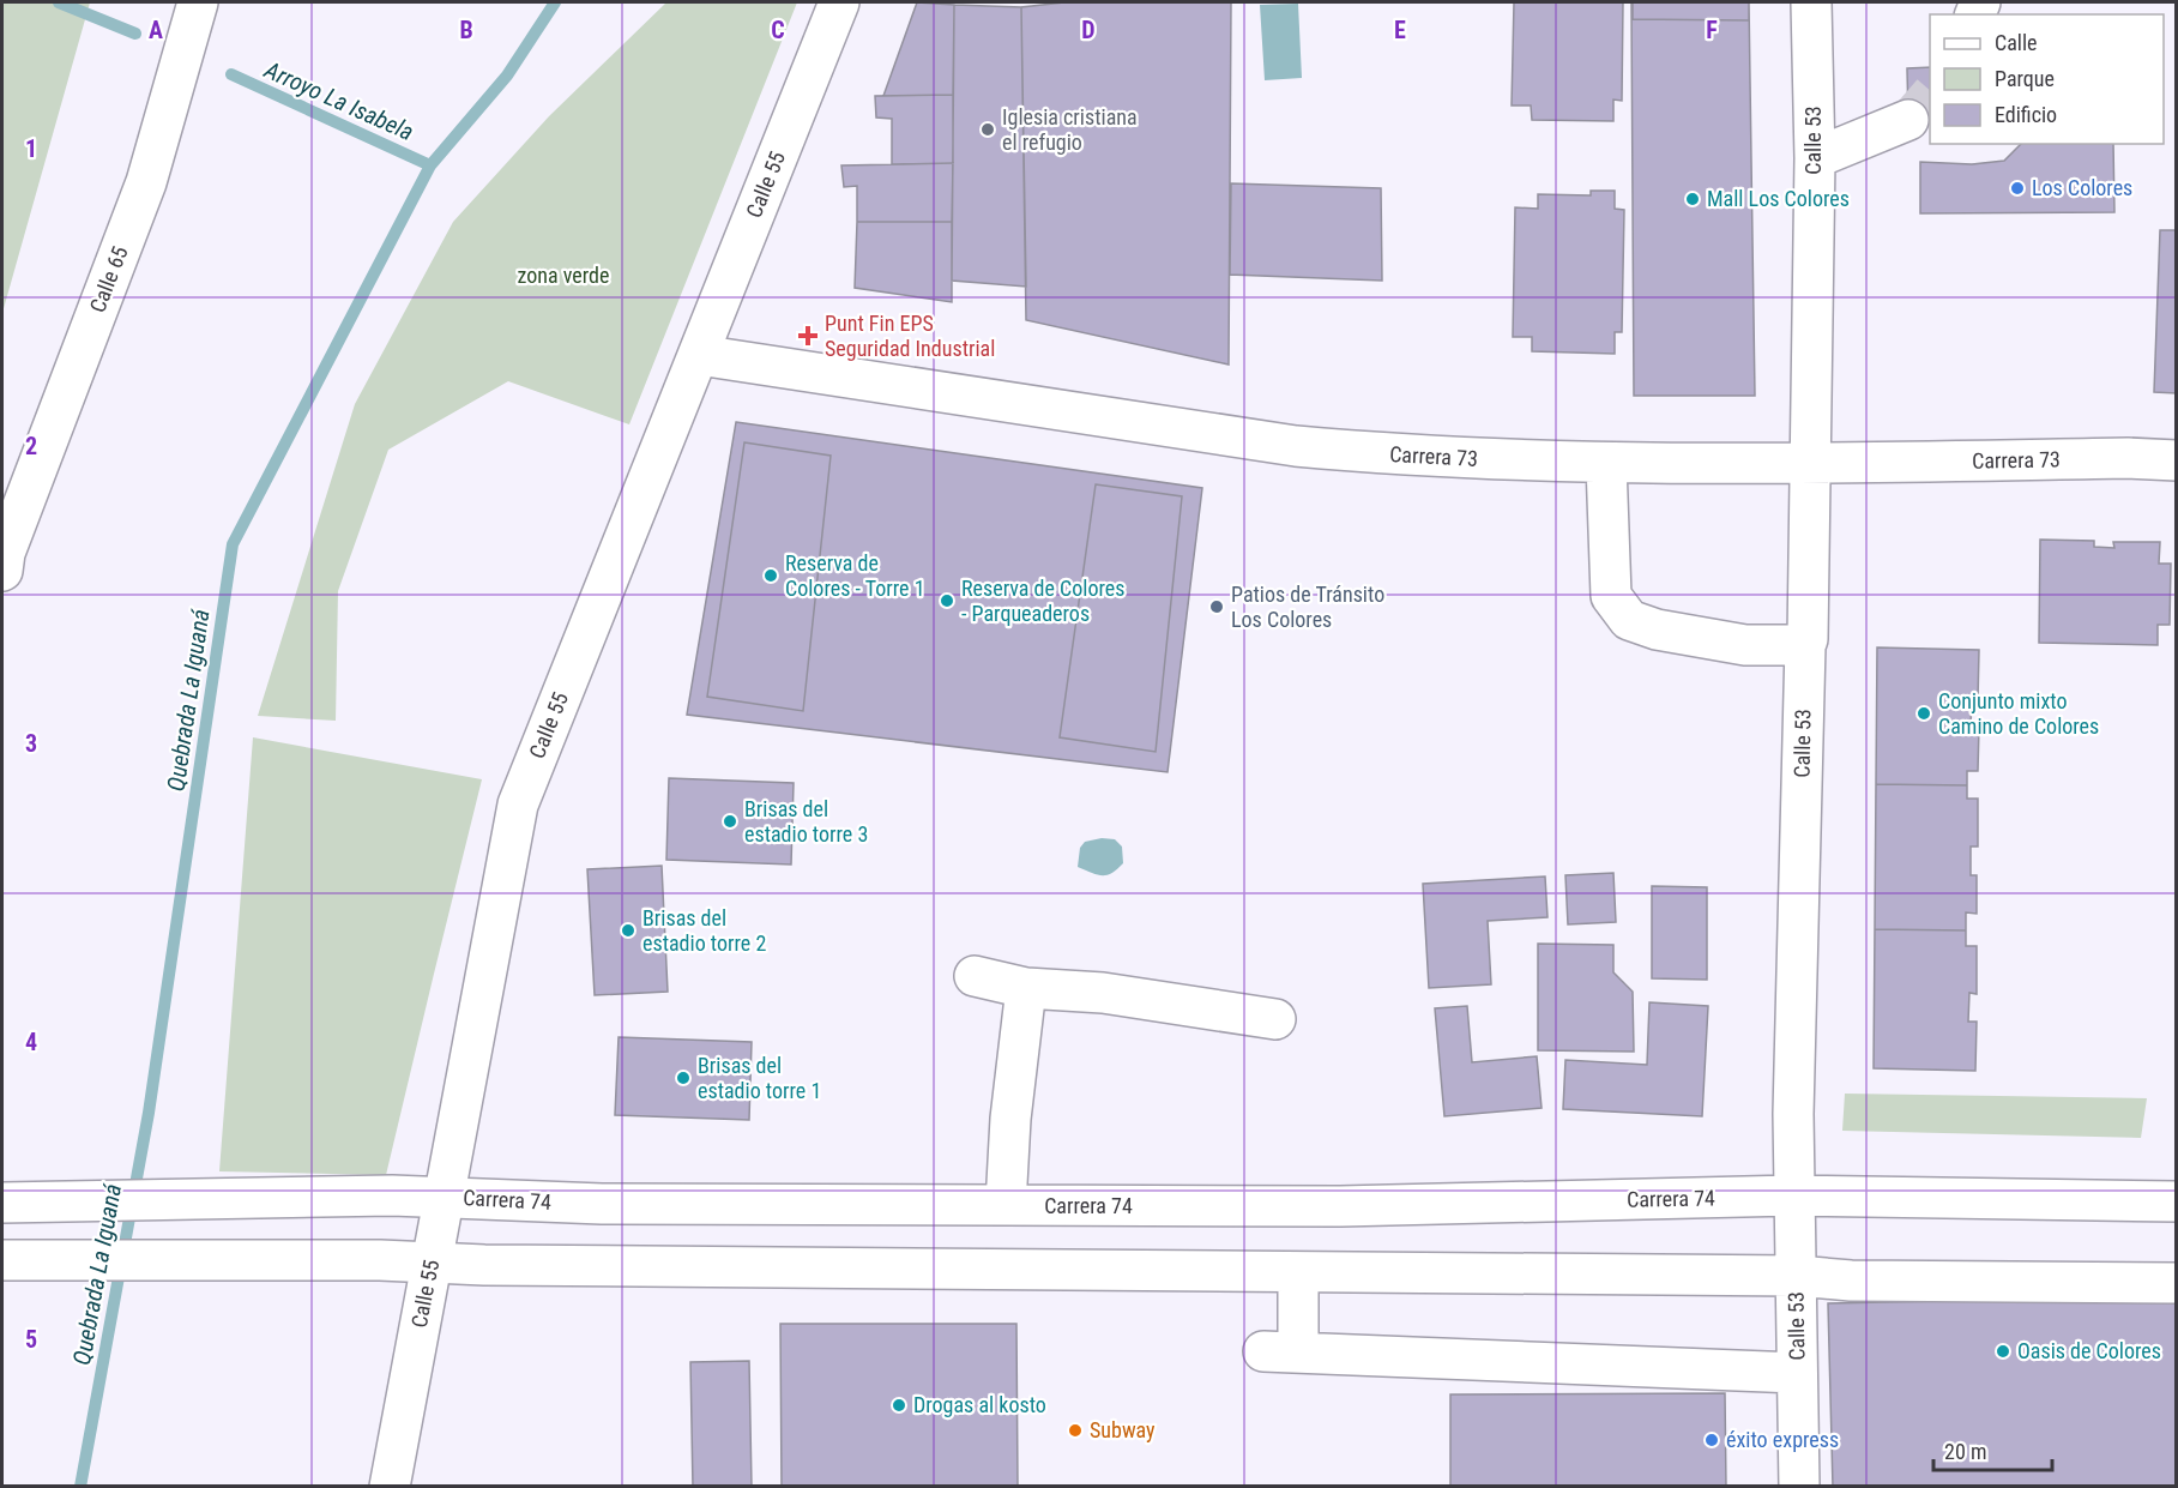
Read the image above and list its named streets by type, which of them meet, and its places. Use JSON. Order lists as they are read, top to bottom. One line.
{"streets":{"main road":["Calle 53","Calle 55","Calle 65","Carrera 73","Carrera 74"]},"crossings":[["Calle 53","Carrera 73"],["Calle 53","Carrera 74"],["Calle 55","Carrera 73"],["Calle 55","Carrera 74"]],"water":["Arroyo La Isabela","Quebrada La Iguaná"],"parks":["zona verde"],"places":{"other":["Iglesia cristiana el refugio","Los Colores","Mall Los Colores","Reserva de Colores - Torre 1","Reserva de Colores - Parqueaderos","Patios de Tránsito Los Colores","Conjunto mixto Camino de Colores","Brisas del estadio torre 3","Brisas del estadio torre 2","Brisas del estadio torre 1","Oasis de Colores","Drogas al kosto","Subway","éxito express"],"health":["Punt Fin EPS Seguridad Industrial"]},"legend":["Calle","Parque","Edificio"],"scale_bar":"20 m","grid":{"columns":["A","B","C","D","E","F"],"rows":["1","2","3","4","5"]}}
